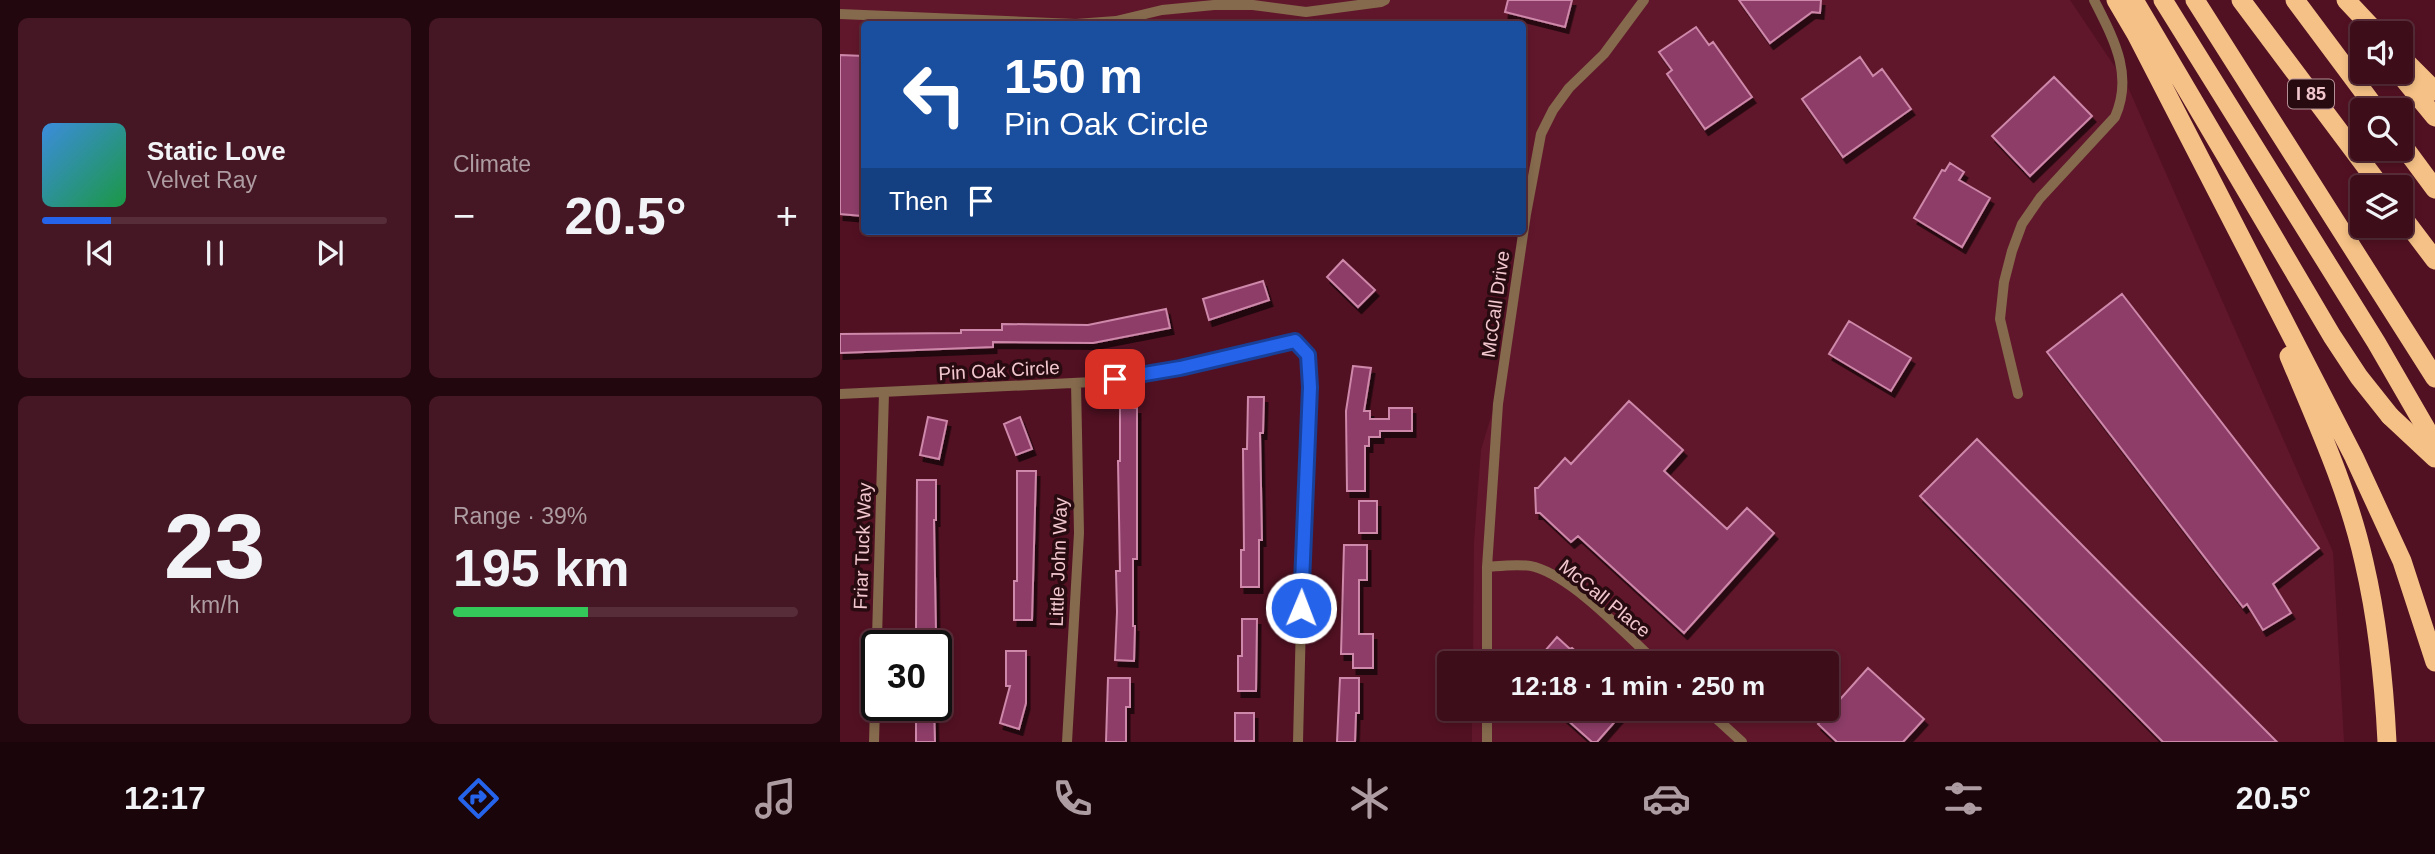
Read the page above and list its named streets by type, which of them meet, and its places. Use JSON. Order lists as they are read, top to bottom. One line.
{"streets":{"highway":["I 85"],"street":["McCall Drive","Pin Oak Circle","Friar Tuck Way","Little John Way","McCall Place"]},"crossings":[["McCall Drive","McCall Place"],["Pin Oak Circle","Friar Tuck Way"],["Pin Oak Circle","Little John Way"]],"page":{"tile":["Climate",["23","km/h"],["Range · 39%","195 km"]],"turn":["150 m","Pin Oak Circle"],"song":["Static Love","Velvet Ray"],"then":"Then","heat":["−","20.5°","+"],"limit":"30","trip":"12:18 · 1 min · 250 m","tabs":["12:17","20.5°"]}}
